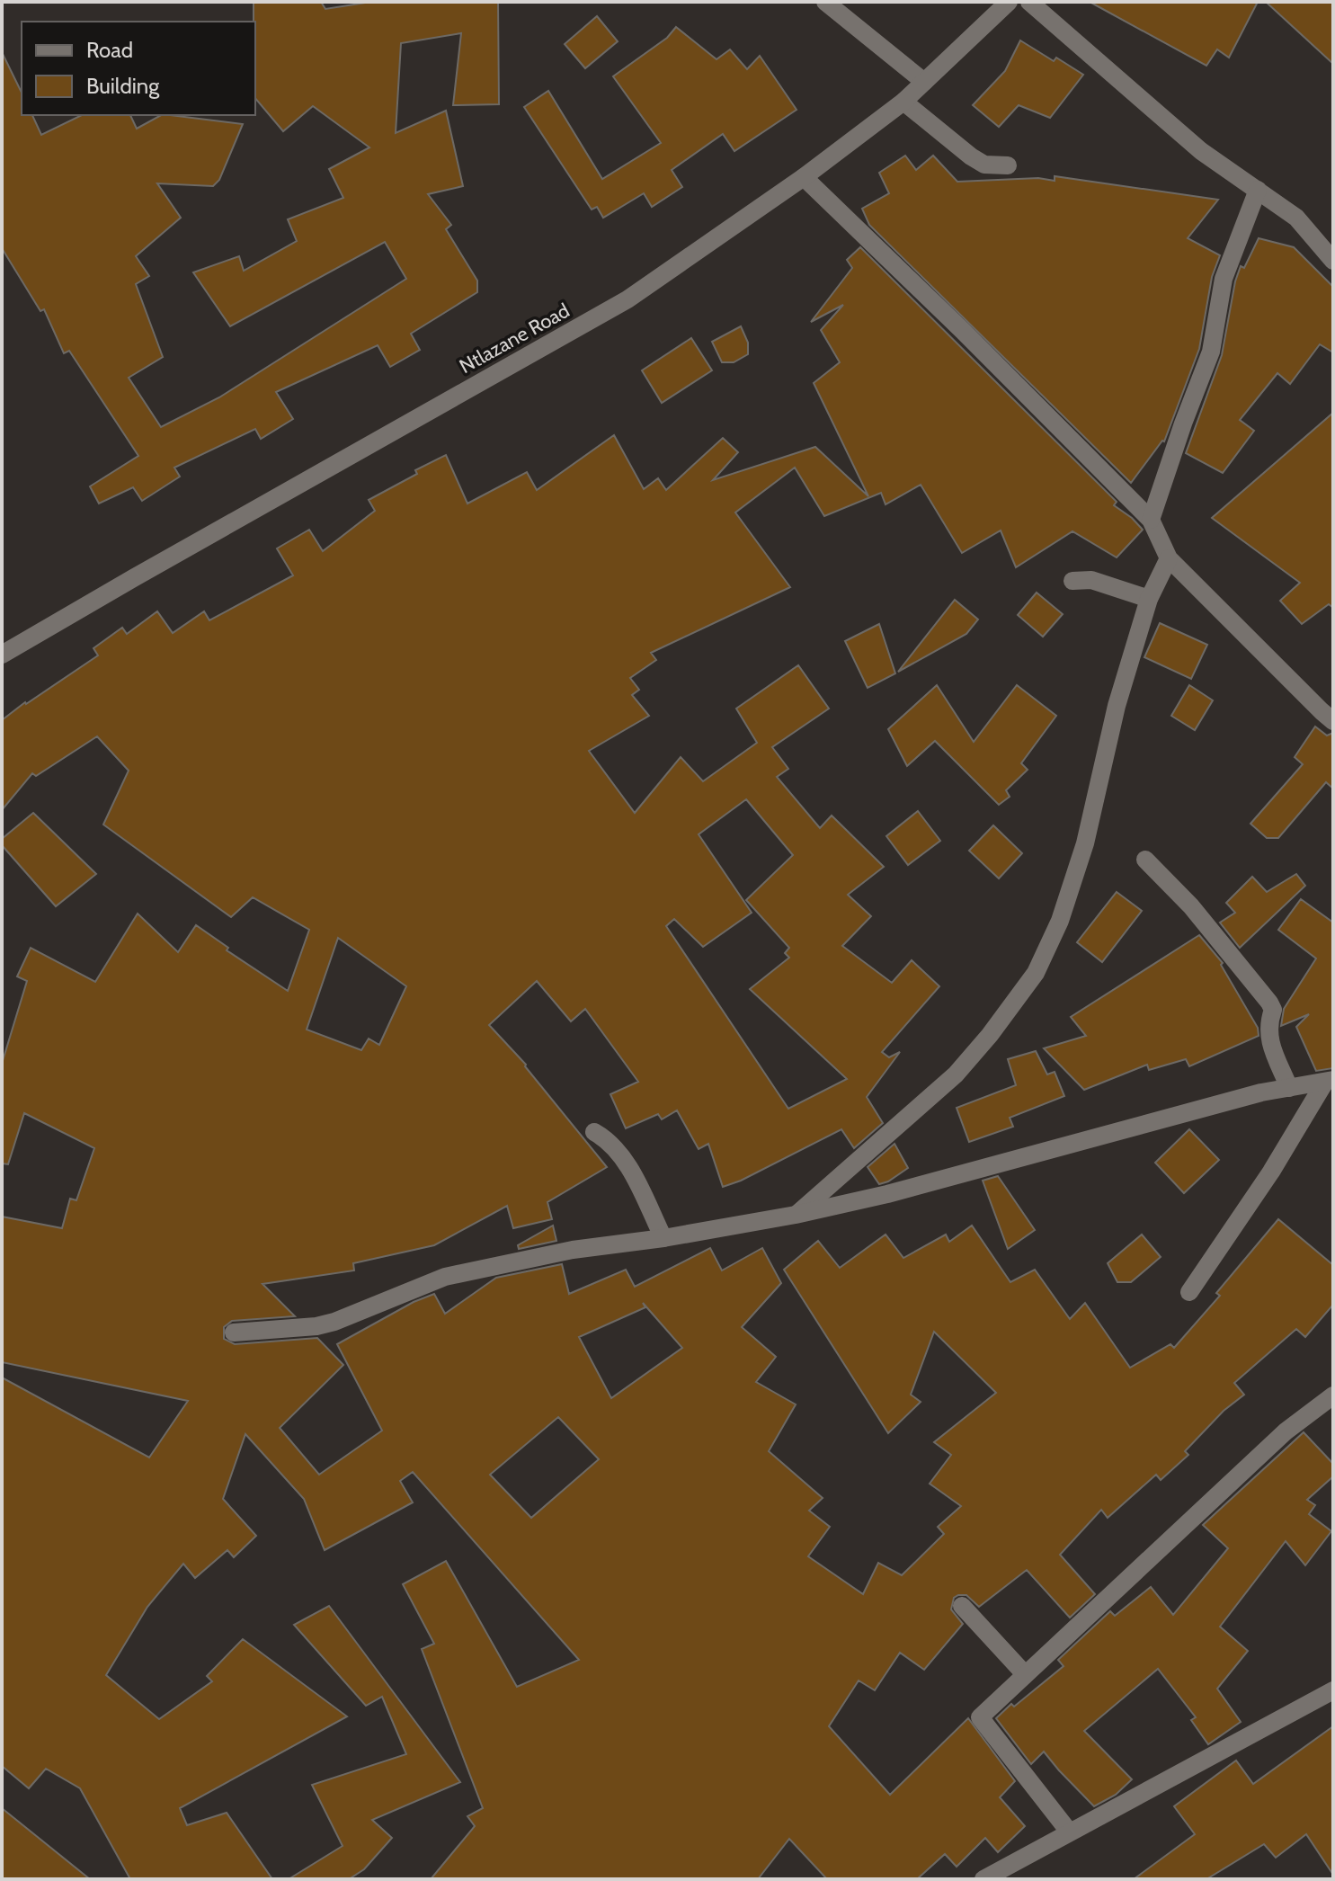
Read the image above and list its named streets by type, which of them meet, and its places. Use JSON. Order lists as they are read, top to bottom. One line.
{"streets":{"street":["Ntlazane Road"]},"legend":["Road","Building"]}
